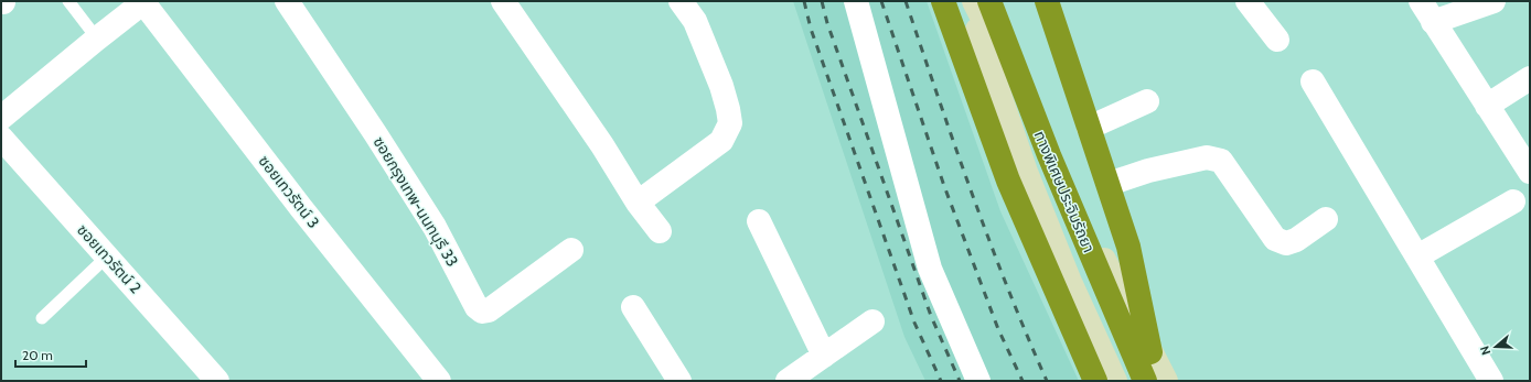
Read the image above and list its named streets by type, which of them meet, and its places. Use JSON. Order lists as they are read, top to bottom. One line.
{"streets":{"highway":["ทางพิเศษประจิมรัถยา"],"street":["ซอยเทวรัตน์ 3","ซอยกรุงเทพ-นนทบุรี 33","ซอยเทวรัตน์ 2"]},"scale_bar":"20 m","north":"left"}
